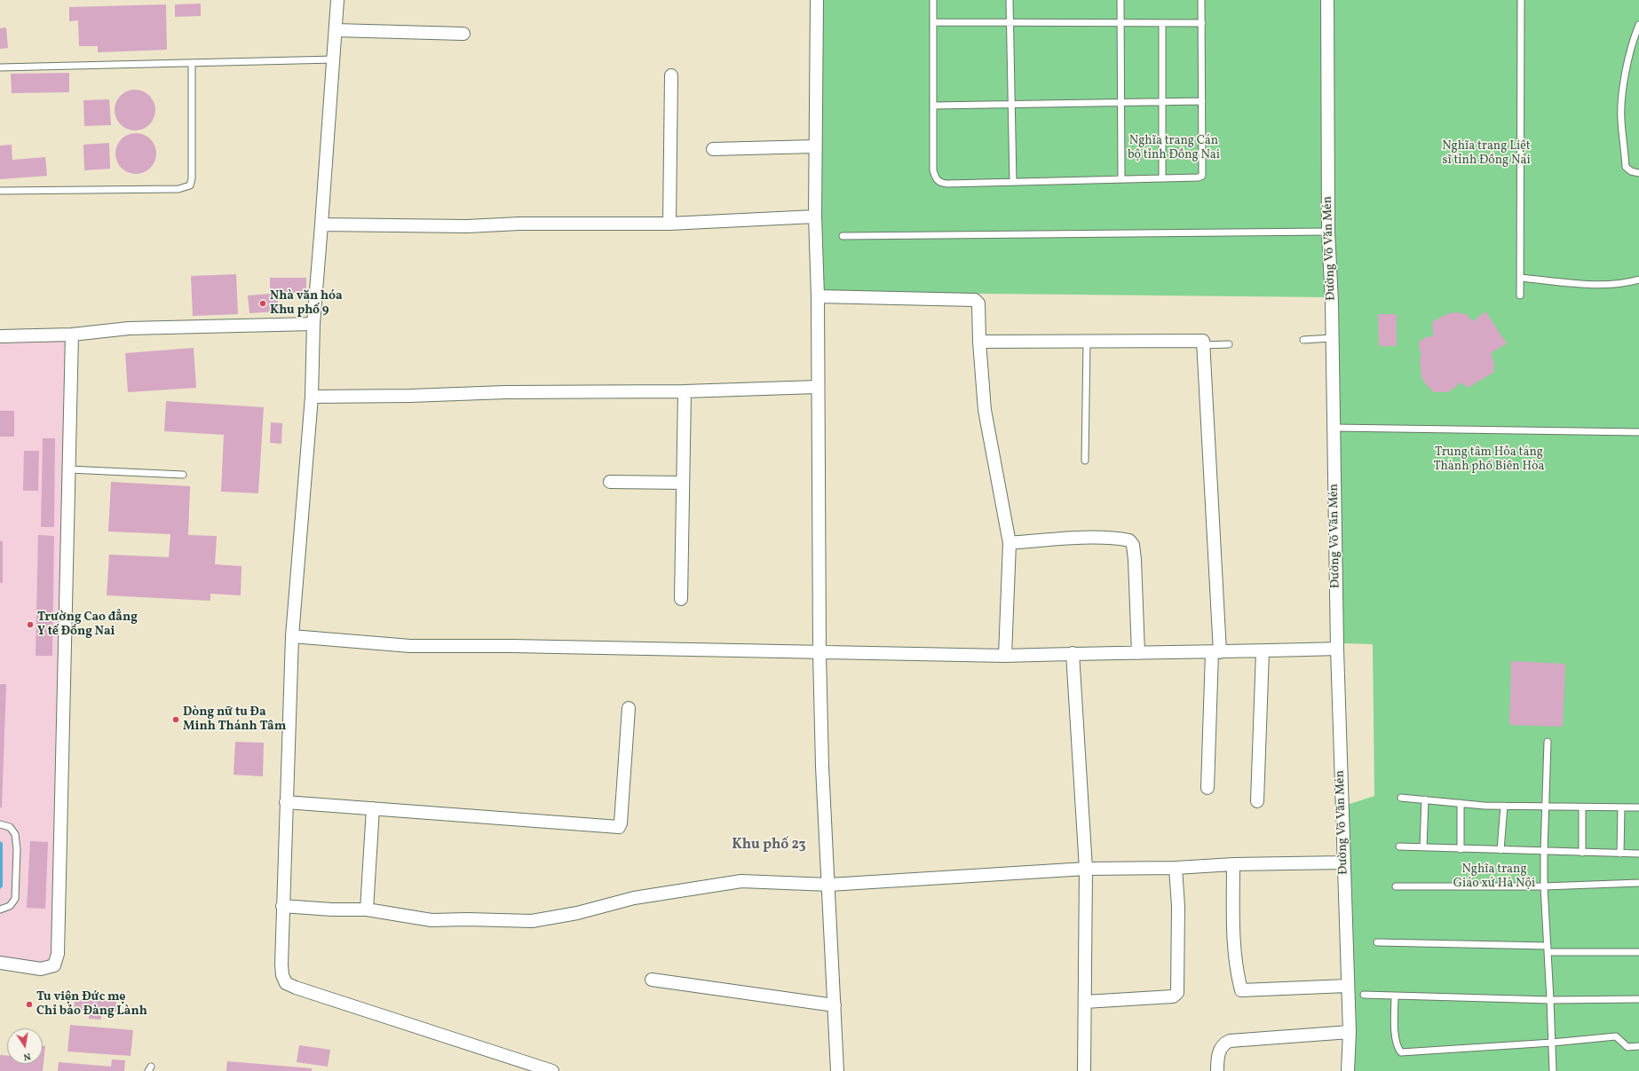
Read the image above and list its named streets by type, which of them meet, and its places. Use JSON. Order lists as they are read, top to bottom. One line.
{"streets":{"street":["Đường Võ Văn Mén"]},"districts":["Khu phố 23"],"parks":["Nghĩa trang Cán bộ tỉnh Đồng Nai","Nghĩa trang Liệt sĩ tỉnh Đồng Nai","Trung tâm Hỏa táng Thành phố Biên Hòa","Nghĩa trang Giáo xứ Hà Nội"],"places":["Nhà văn hóa Khu phố 9","Trường Cao đẳng Y tế Đồng Nai","Dòng nữ tu Đa Minh Thánh Tâm","Tu viện Đức mẹ Chỉ bảo Đàng Lành"],"north":"bottom"}
